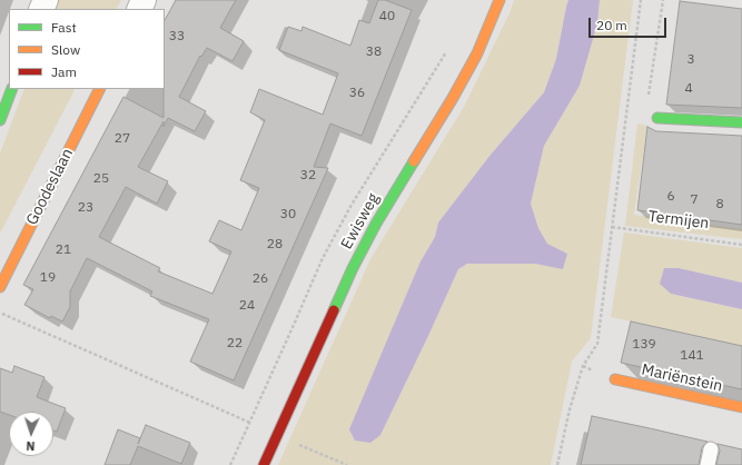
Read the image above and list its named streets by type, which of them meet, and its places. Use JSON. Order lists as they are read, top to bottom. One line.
{"streets":{"street":["Goodeslaan","Ewisweg","Mariënstein"],"path":["Termijen"]},"house_numbers":["40","33","38","3","4","36","27","32","25","6","7","8","23","30","28","21","19","26","24","22","139","141"],"legend":["Fast","Slow","Jam"],"scale_bar":"20 m","north":"bottom"}
